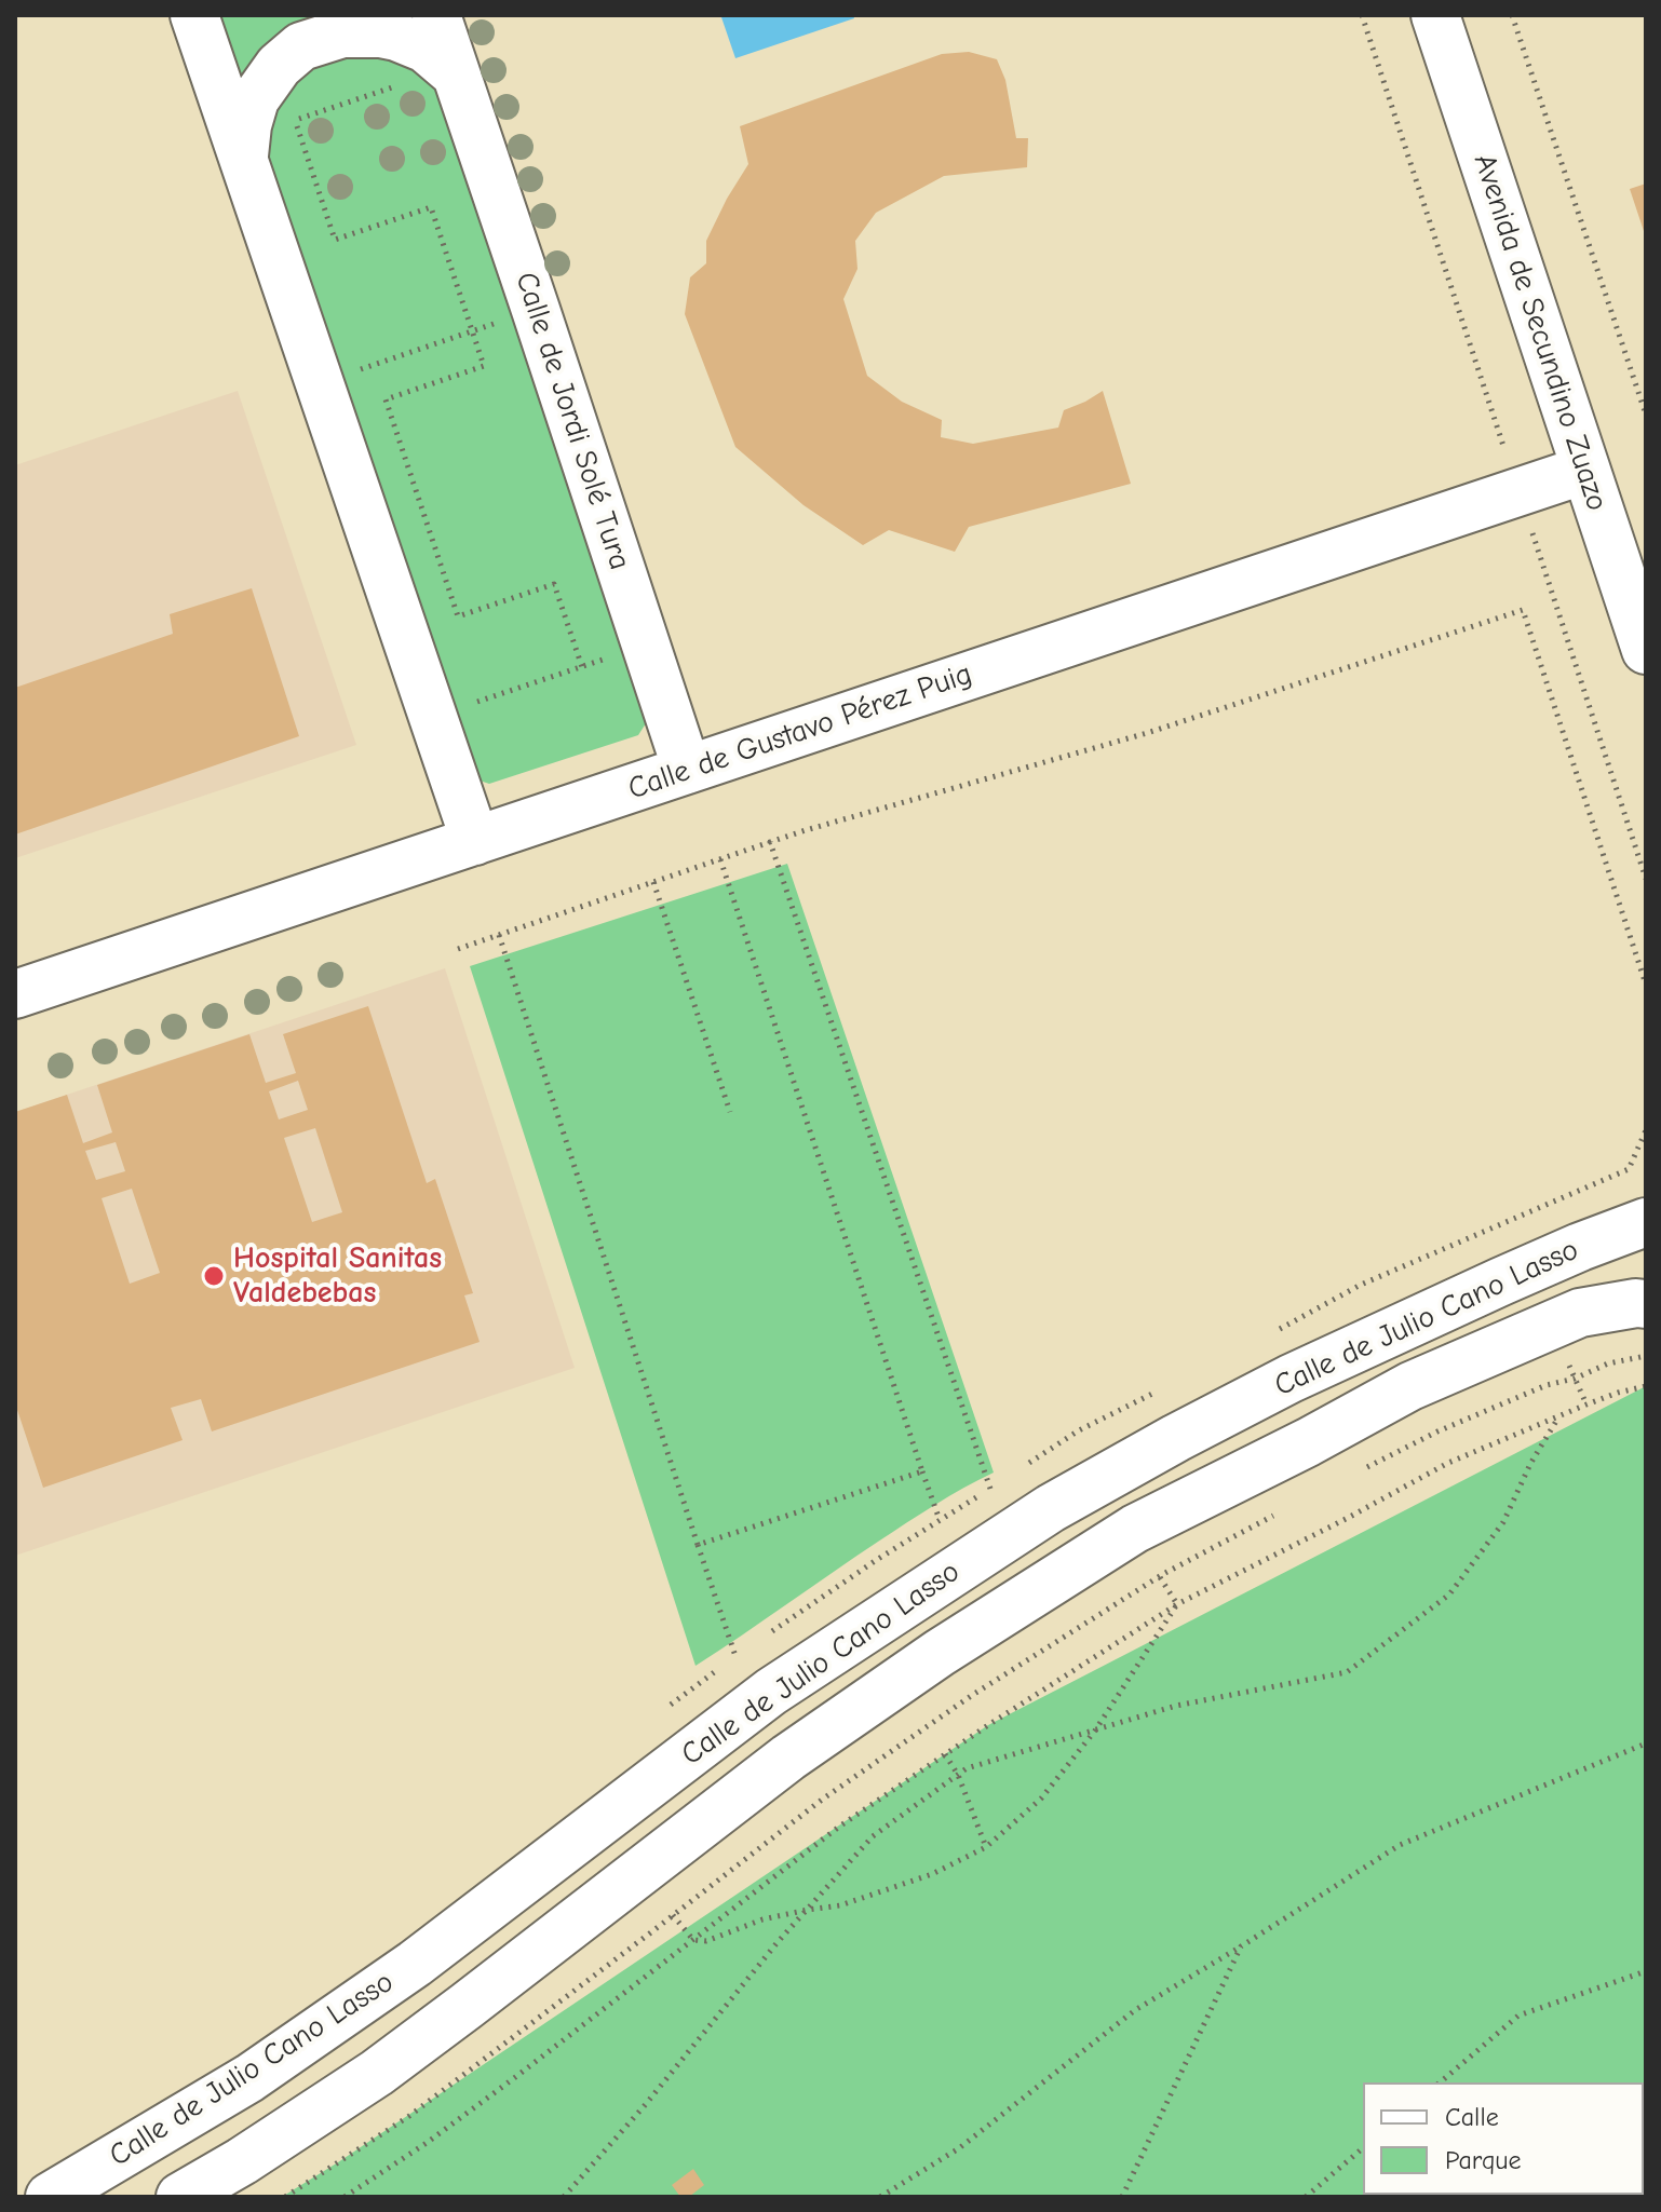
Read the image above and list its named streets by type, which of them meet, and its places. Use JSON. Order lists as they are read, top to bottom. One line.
{"streets":{"street":["Avenida de Secundino Zuazo","Calle de Jordi Solé Tura","Calle de Gustavo Pérez Puig","Calle de Julio Cano Lasso"]},"crossings":[["Avenida de Secundino Zuazo","Calle de Gustavo Pérez Puig"],["Calle de Jordi Solé Tura","Calle de Gustavo Pérez Puig"]],"places":["Hospital Sanitas Valdebebas"],"legend":["Calle","Parque"]}
